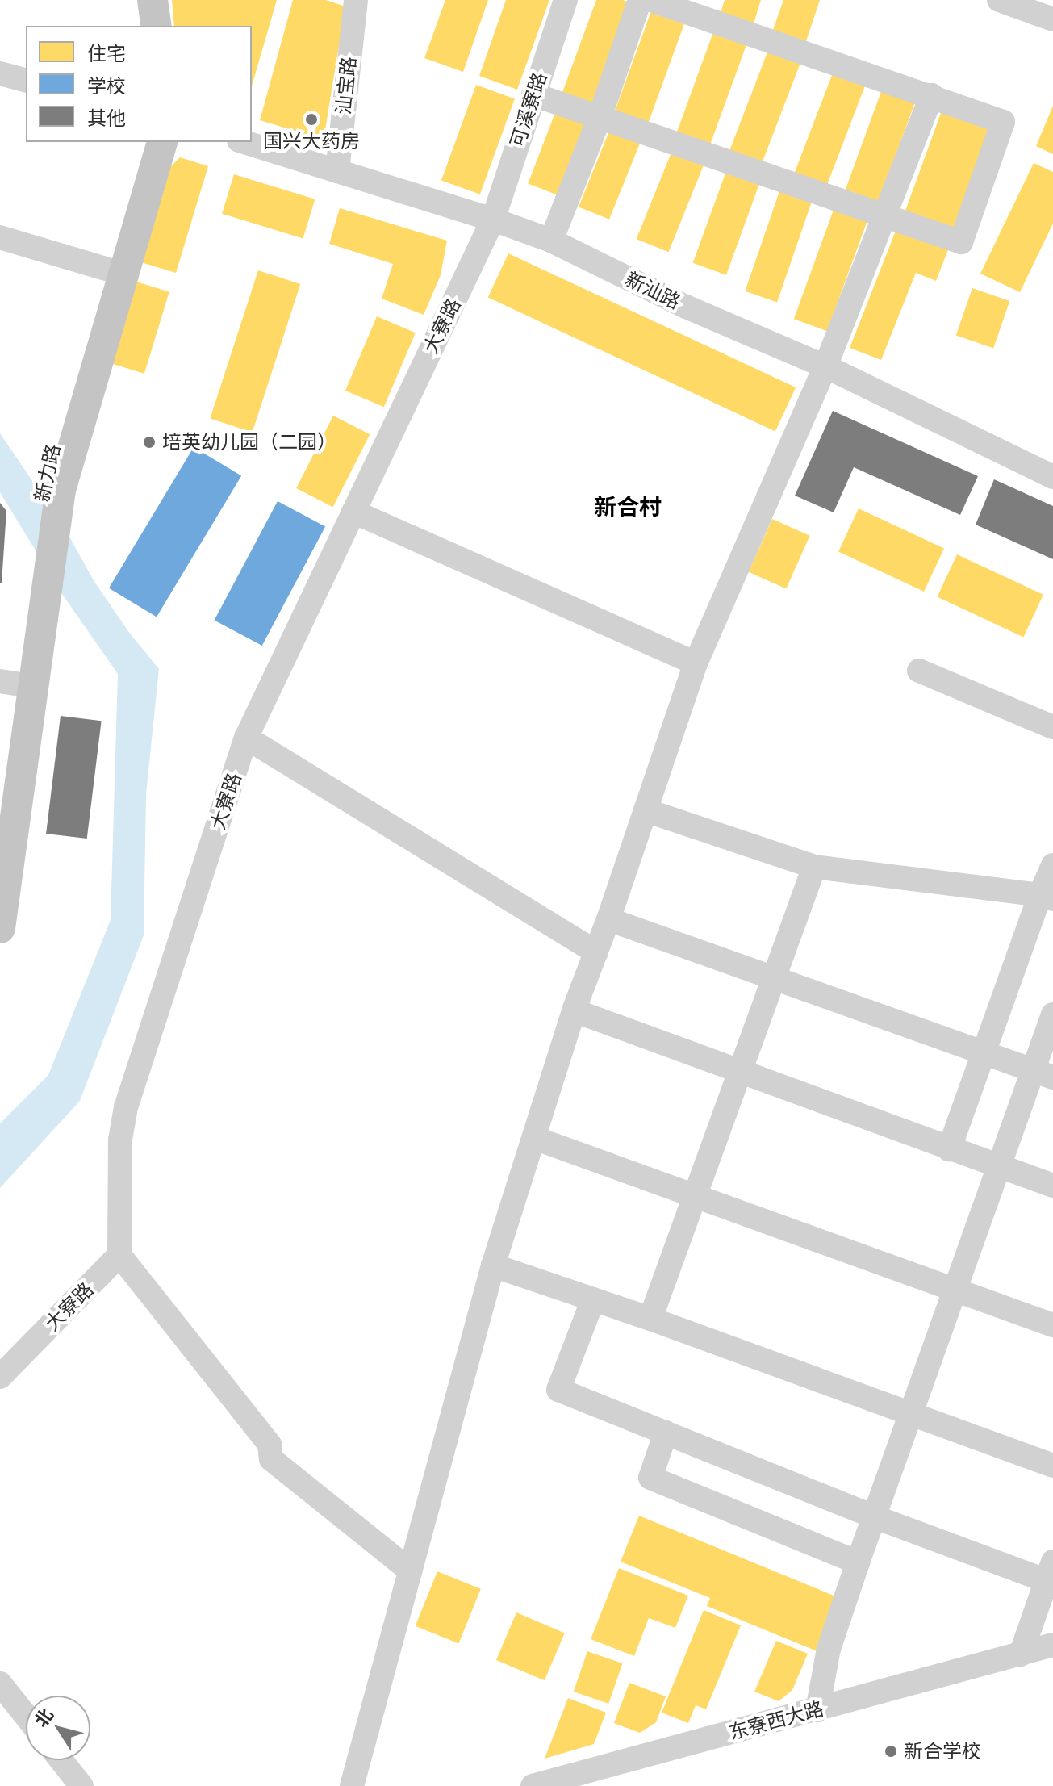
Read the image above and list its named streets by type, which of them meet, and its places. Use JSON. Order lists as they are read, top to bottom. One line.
{"streets":{"main road":["新力路"],"street":["汕宝路","可溪寮路","新汕路","大寮路","东寮西大路"]},"crossings":[["汕宝路","新汕路"],["可溪寮路","新汕路"],["可溪寮路","大寮路"],["新汕路","大寮路"]],"districts":["新合村"],"places":["国兴大药房","培英幼儿园（二园）","新合学校"],"legend":["住宅","学校","其他"],"north":"top left"}
